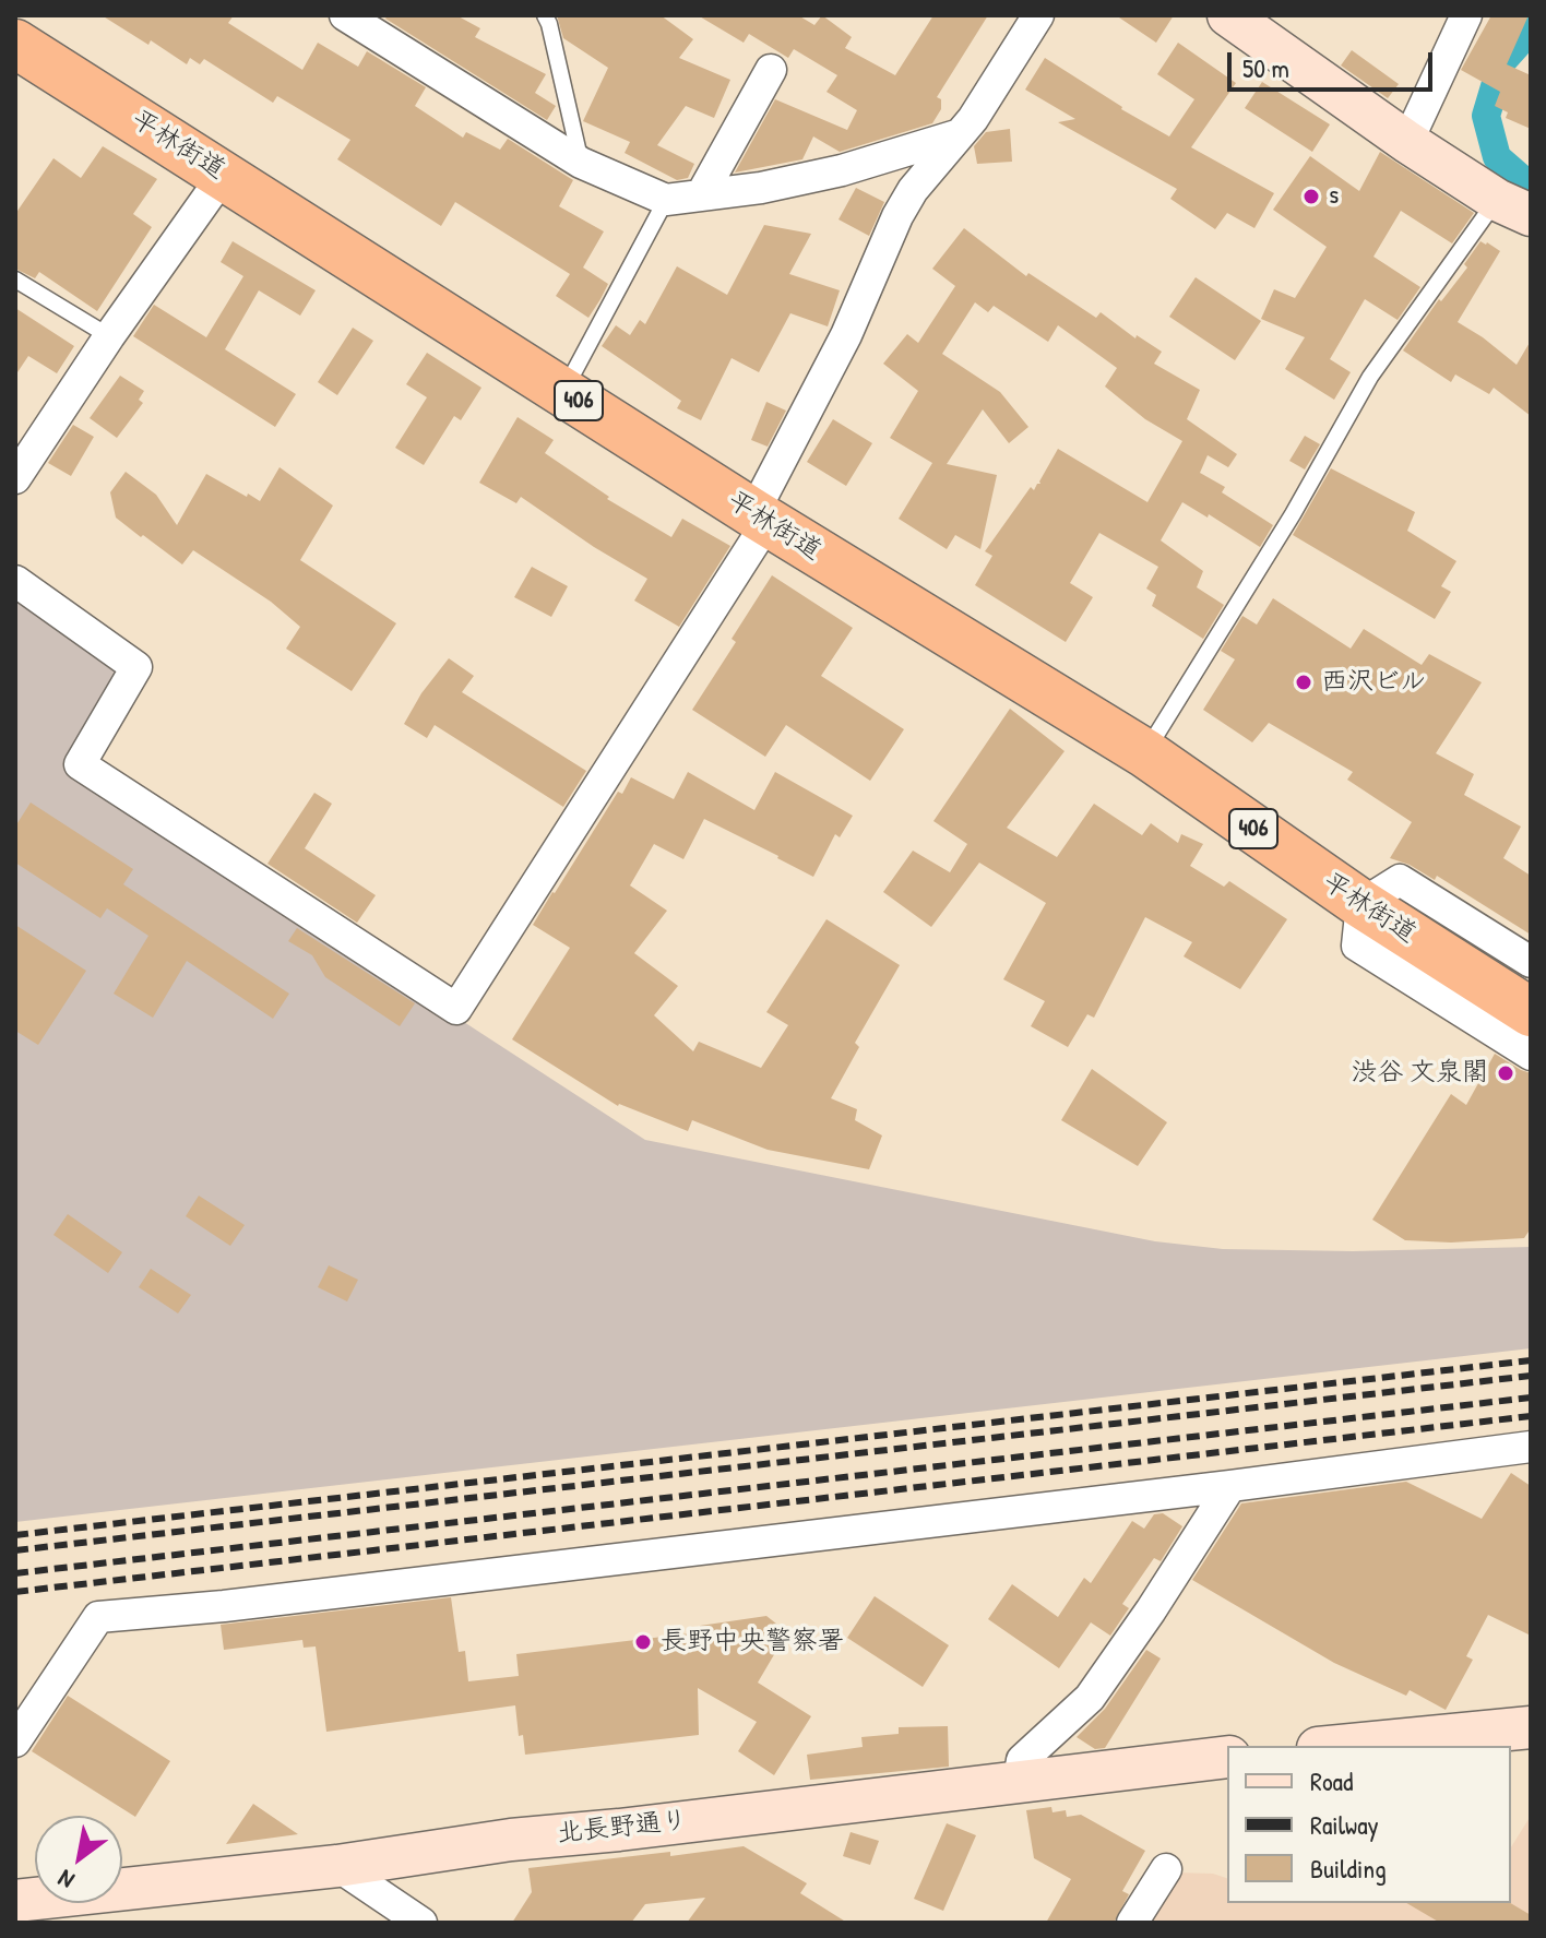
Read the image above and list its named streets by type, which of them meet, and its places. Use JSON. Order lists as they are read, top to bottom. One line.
{"streets":{"highway":["平林街道","406"],"street":["北長野通り"]},"places":["s","西沢ビル","渋谷 文泉閣","長野中央警察署"],"legend":["Road","Railway","Building"],"scale_bar":"50 m","north":"bottom left"}
